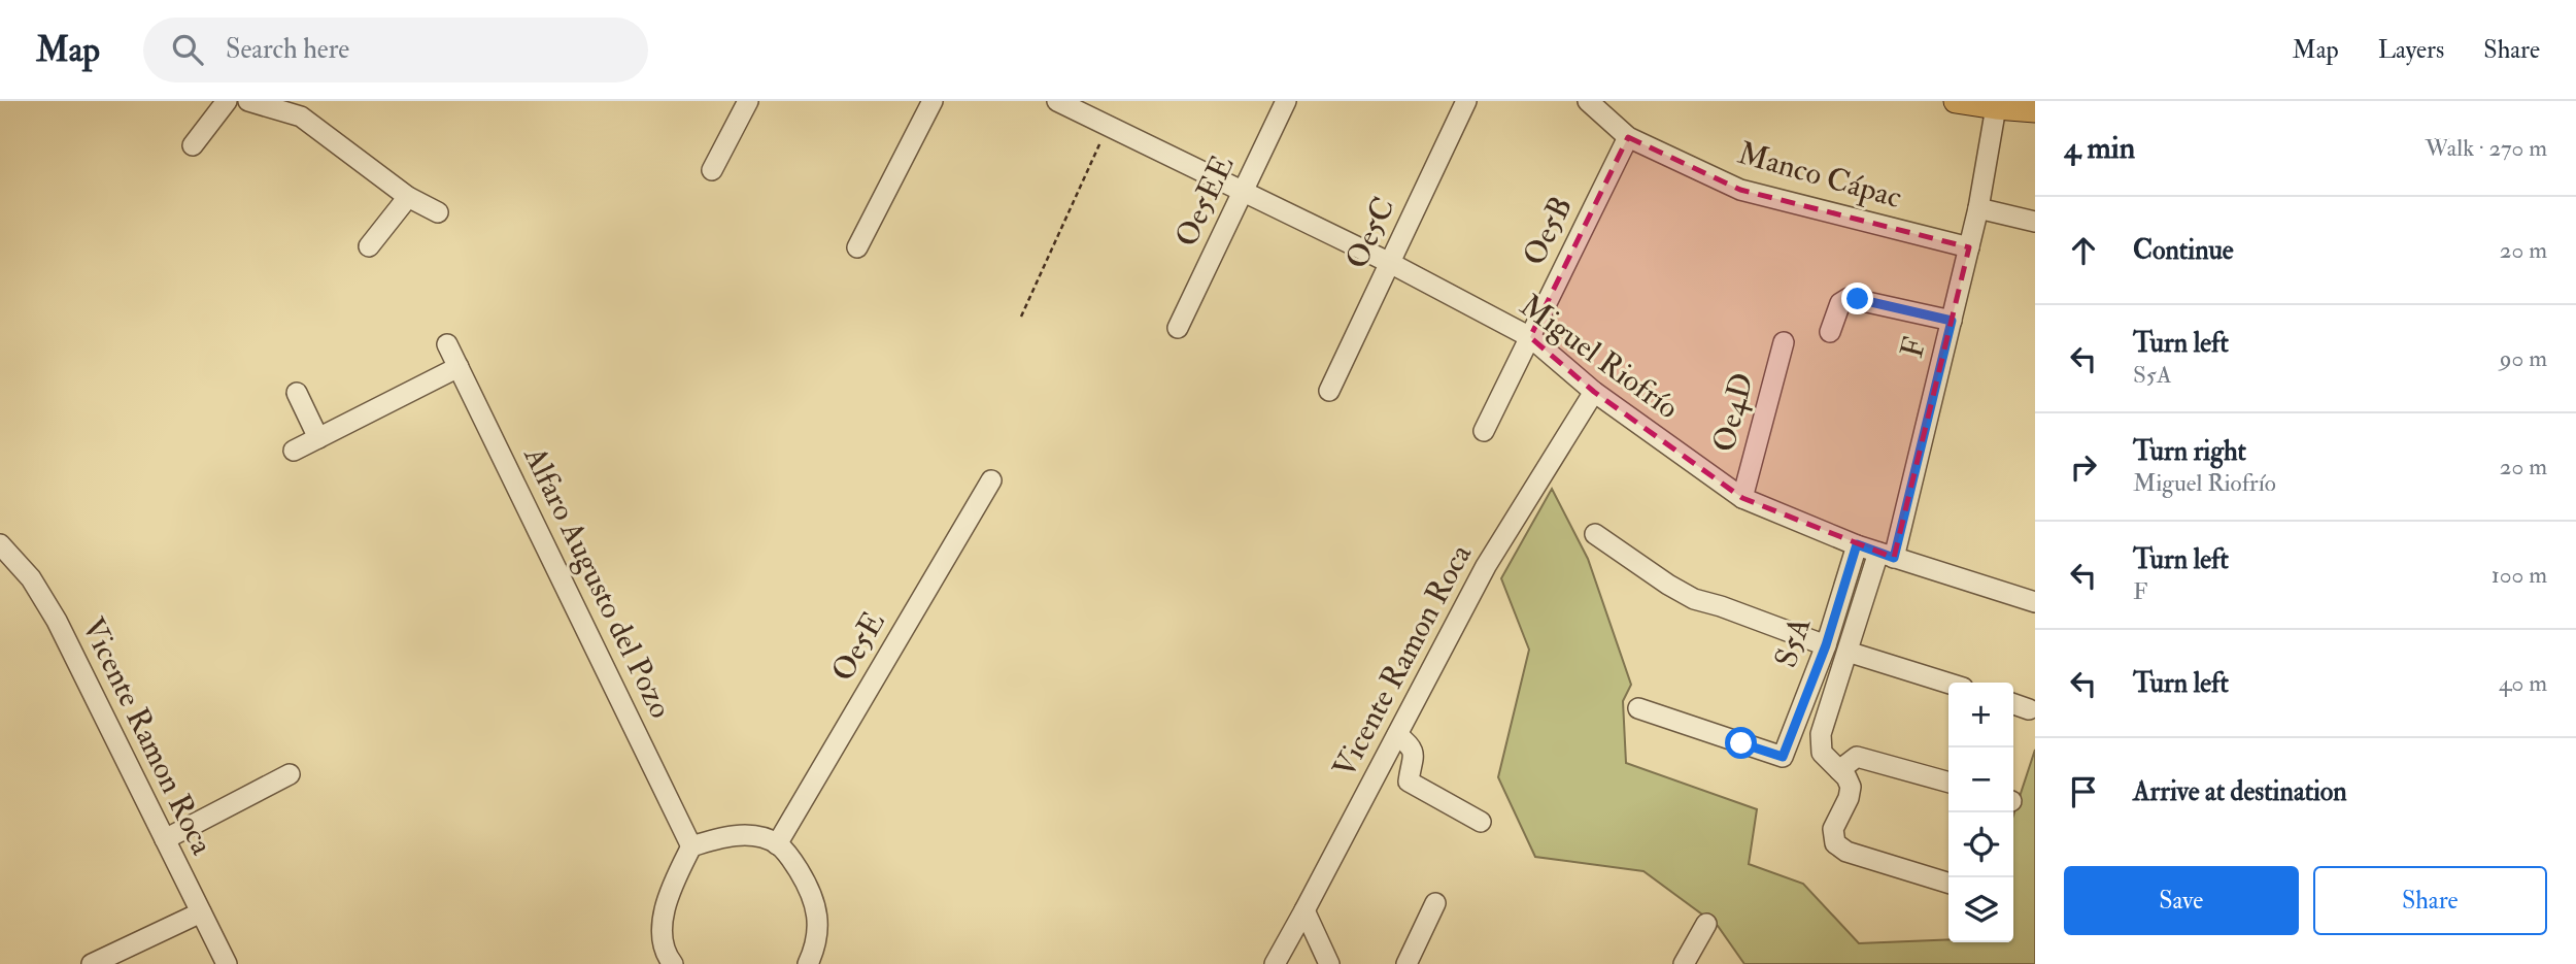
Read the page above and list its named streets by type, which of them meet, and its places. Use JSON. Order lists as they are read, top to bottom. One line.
{"streets":{"street":["Manco Cápac","Oe5EE","Oe5B","Oe5C","F","Miguel Riofrío","Oe4D","Alfaro Augusto del Pozo","S5A","Oe5E","Vicente Ramon Roca"]},"crossings":[["Manco Cápac","Oe5B"],["Manco Cápac","F"],["Oe5EE","Miguel Riofrío"],["Oe5B","Miguel Riofrío"],["Oe5C","Miguel Riofrío"],["F","Miguel Riofrío"],["Miguel Riofrío","Oe4D"],["Miguel Riofrío","S5A"],["Miguel Riofrío","Vicente Ramon Roca"]],"page":{"header":"Map","search":"Search here","nav":["Map","Layers","Share"],"heading":["4 min","Walk · 270 m"],"list":[["Continue","20 m"],["Turn left","S5A","90 m"],["Turn right","Miguel Riofrío","20 m"],["Turn left","F","100 m"],["Turn left","40 m"],"Arrive at destination"],"map_buttons":["+","−"],"buttons":["Save","Share"]}}
